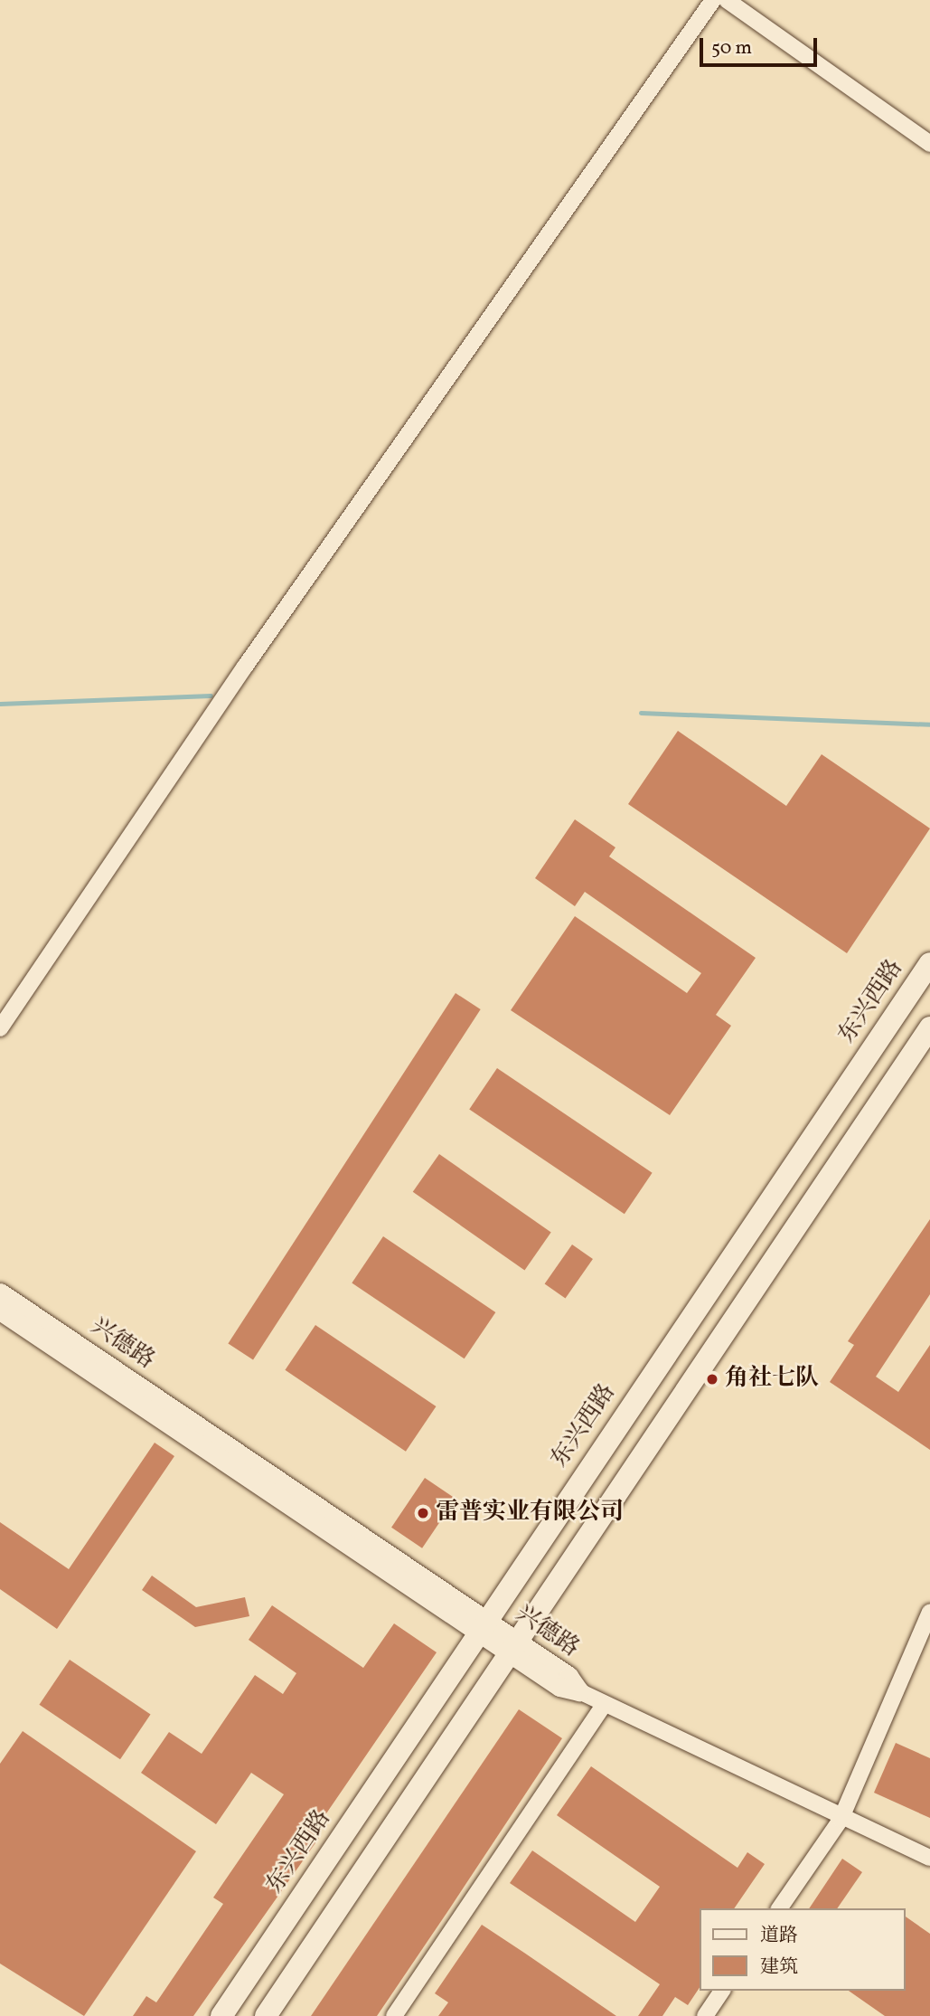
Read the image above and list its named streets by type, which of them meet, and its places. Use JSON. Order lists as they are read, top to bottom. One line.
{"streets":{"main road":["东兴西路"],"street":["兴德路"]},"crossings":[["东兴西路","兴德路"]],"places":["角社七队","雷普实业有限公司"],"legend":["道路","建筑"],"scale_bar":"50 m"}
